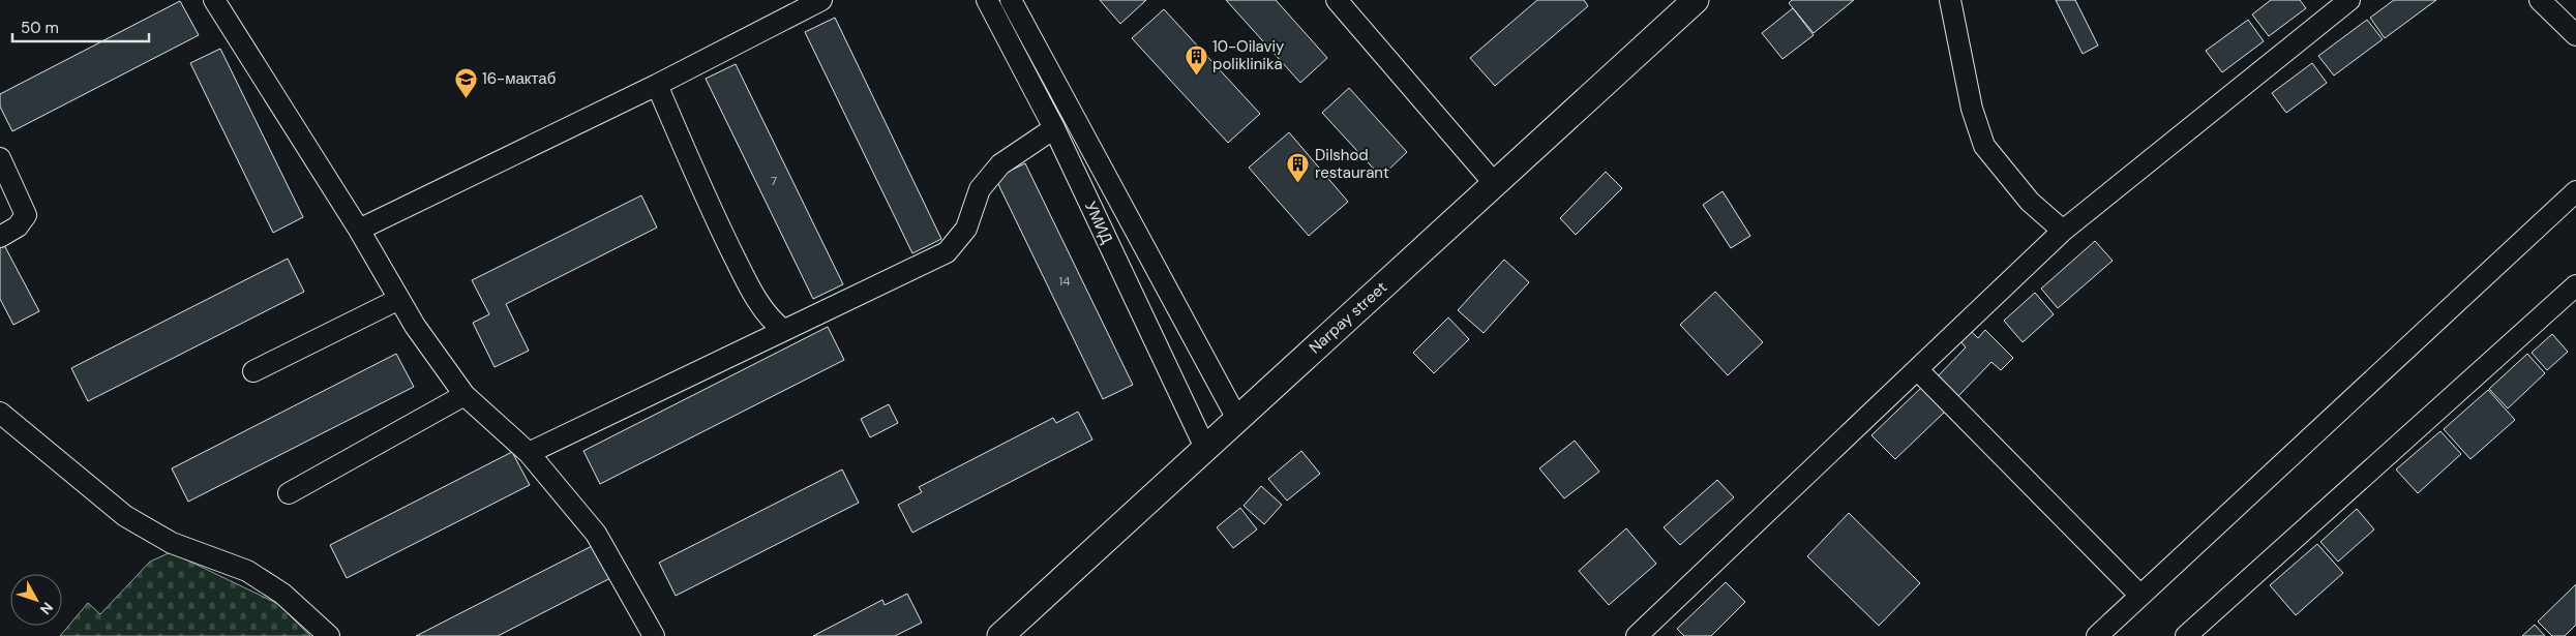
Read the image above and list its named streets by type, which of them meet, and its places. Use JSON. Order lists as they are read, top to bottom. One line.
{"streets":{"main road":["Narpay street"],"street":["УМИД"]},"crossings":[["УМИД","Narpay street"]],"places":{"building":["10-Oilaviy poliklinika","Dilshod restaurant"],"school or university":["16-мактаб"]},"house_numbers":["7","14"],"scale_bar":"50 m","north":"bottom right"}
